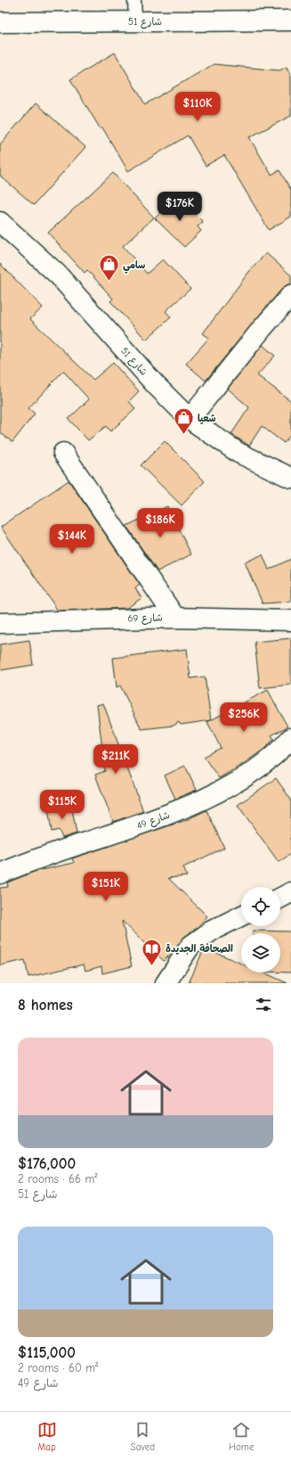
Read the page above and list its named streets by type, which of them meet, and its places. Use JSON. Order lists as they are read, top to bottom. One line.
{"streets":{"street":["شارع 51","شارع 69","شارع 49"]},"places":{"shop":["سامي","شعيا"],"library":["الصحافة الجديدة"]},"page":{"price":["$110K","$176K","$186K","$144K","$256K","$211K","$115K","$151K"],"heading":"8 homes","list":[{"name":"$176,000","note":"2 rooms · 66 m² · شارع 51"},{"name":"$115,000","note":"2 rooms · 60 m² · شارع 49"}],"tabs":["Map","Saved","Home"]}}
